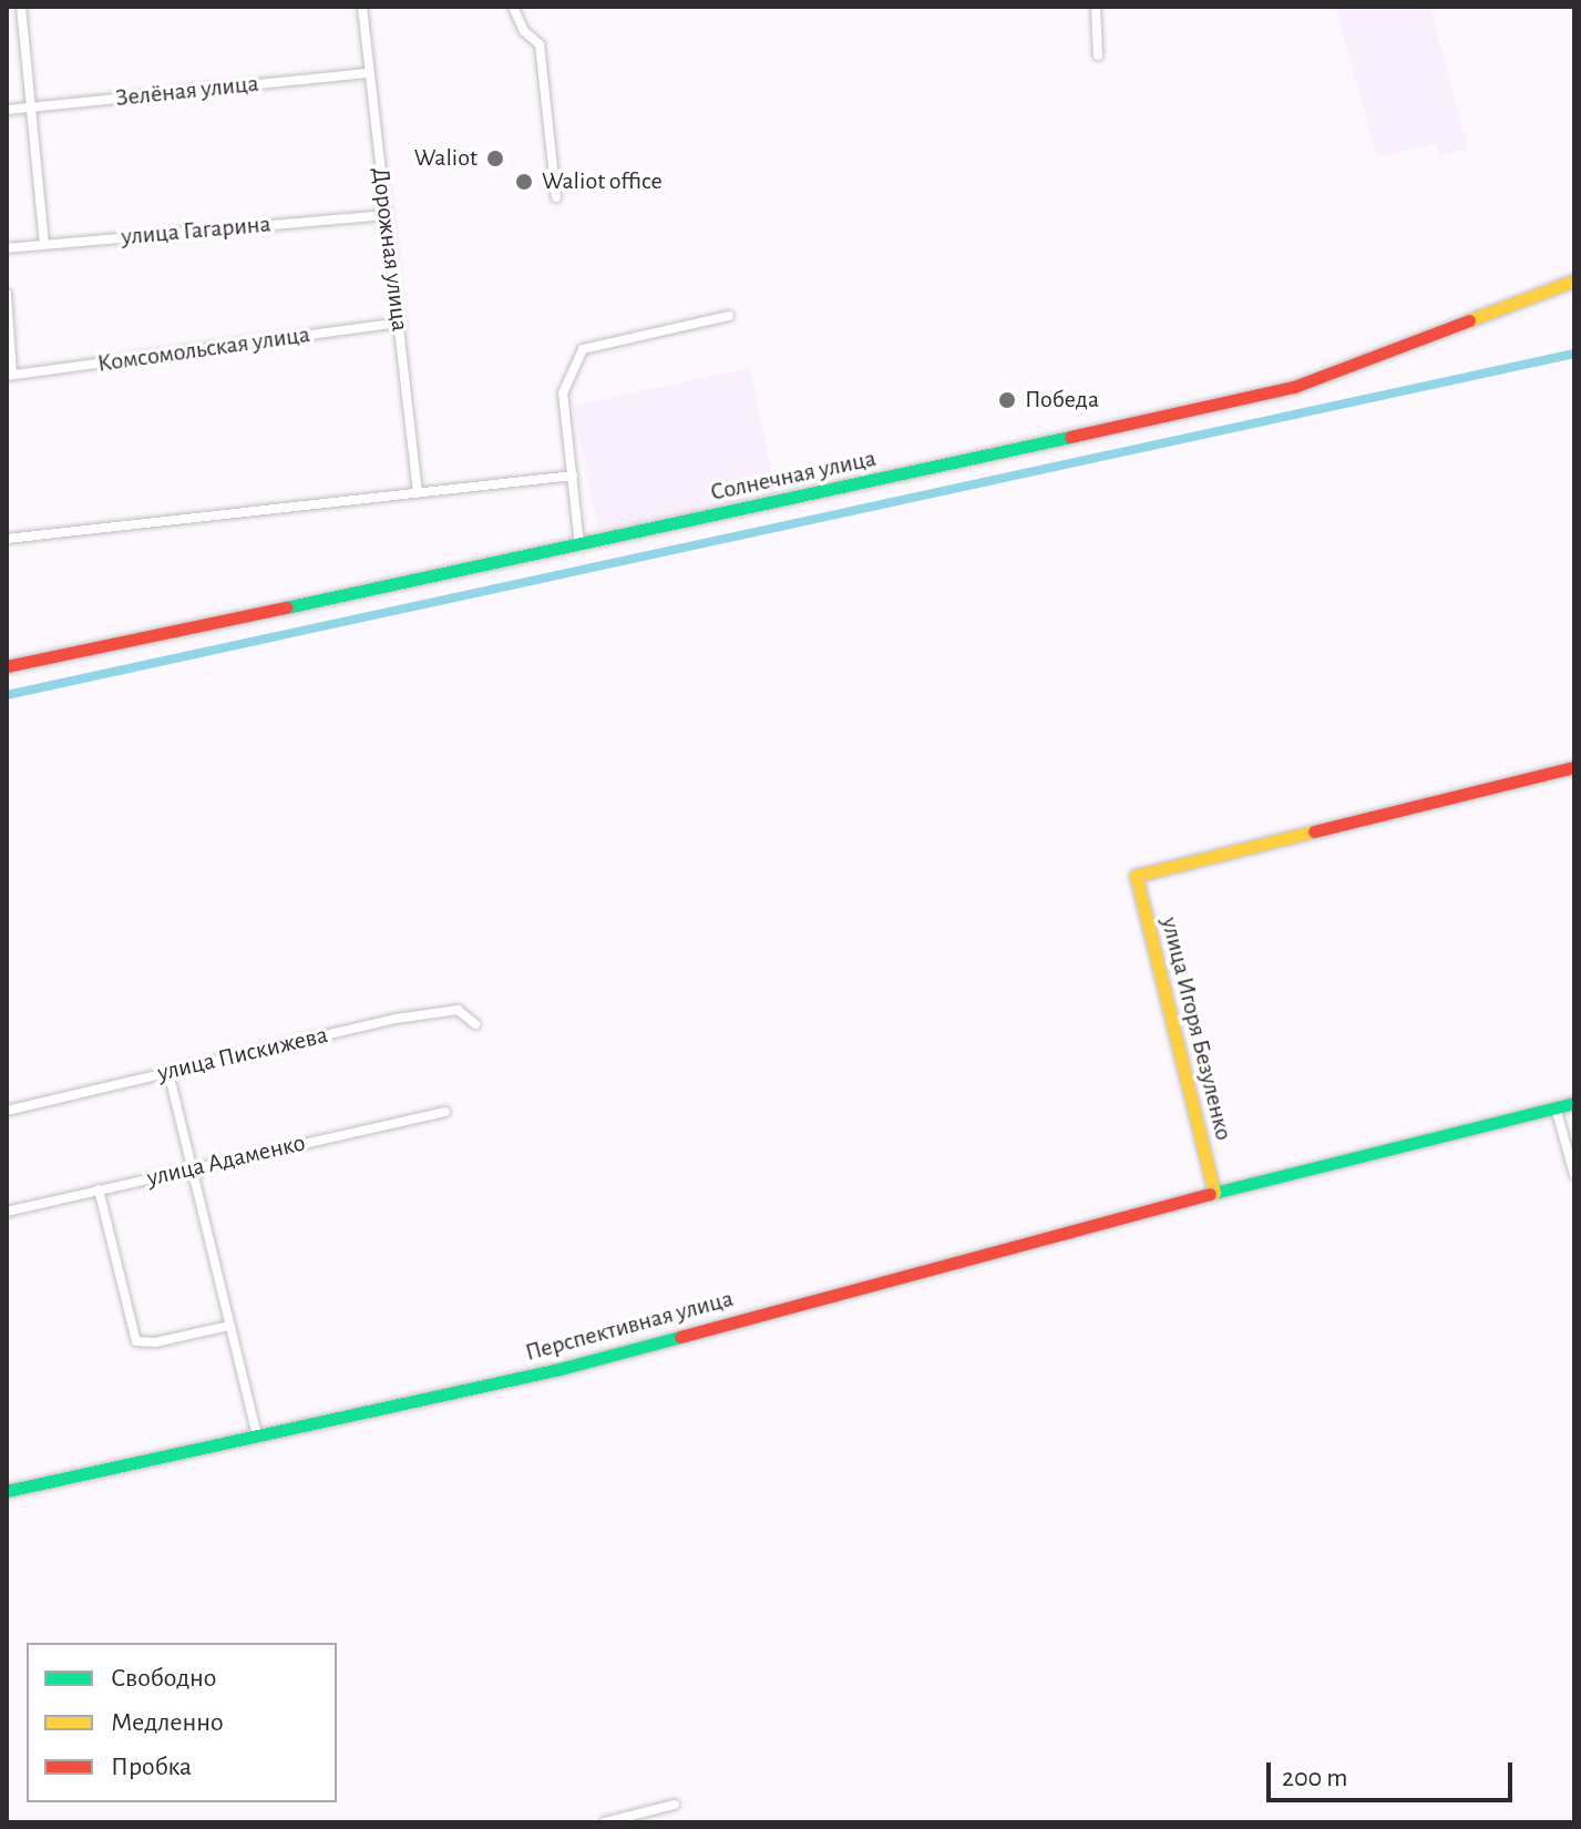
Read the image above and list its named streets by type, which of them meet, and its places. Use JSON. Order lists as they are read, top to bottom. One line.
{"streets":{"street":["Зелёная улица","улица Гагарина","Дорожная улица","Комсомольская улица","Солнечная улица","улица Игоря Безуленко","улица Пискижева","улица Адаменко","Перспективная улица"]},"crossings":[["Зелёная улица","Дорожная улица"],["улица Гагарина","Дорожная улица"],["Дорожная улица","Комсомольская улица"],["улица Игоря Безуленко","Перспективная улица"]],"places":["Waliot","Waliot office","Победа"],"legend":["Свободно","Медленно","Пробка"],"scale_bar":"200 m"}
